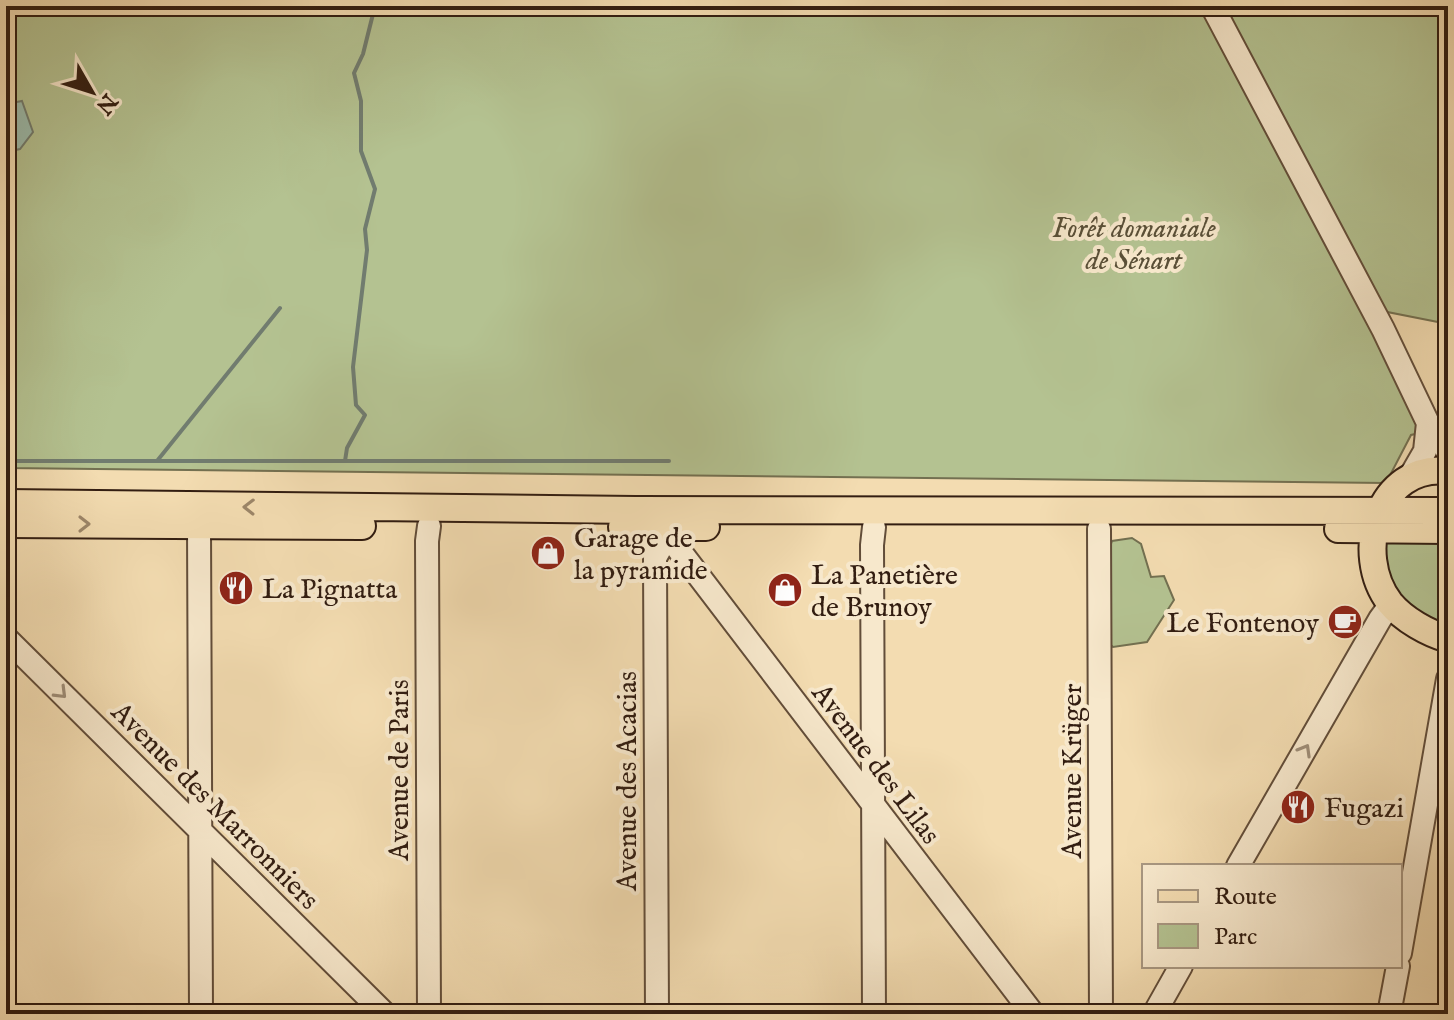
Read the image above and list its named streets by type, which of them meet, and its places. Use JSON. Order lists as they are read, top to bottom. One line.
{"streets":{"street":["Avenue des Lilas","Avenue de Paris","Avenue Krüger","Avenue des Acacias","Avenue des Marronniers"]},"crossings":[["Avenue des Lilas","Avenue des Acacias"]],"one_way":["Avenue des Marronniers"],"parks":["Forêt domaniale de Sénart"],"places":{"shop":["Garage de la pyramide","La Panetière de Brunoy"],"restaurant":["La Pignatta","Fugazi"],"cafe":["Le Fontenoy"]},"legend":["Route","Parc"],"north":"bottom right"}
